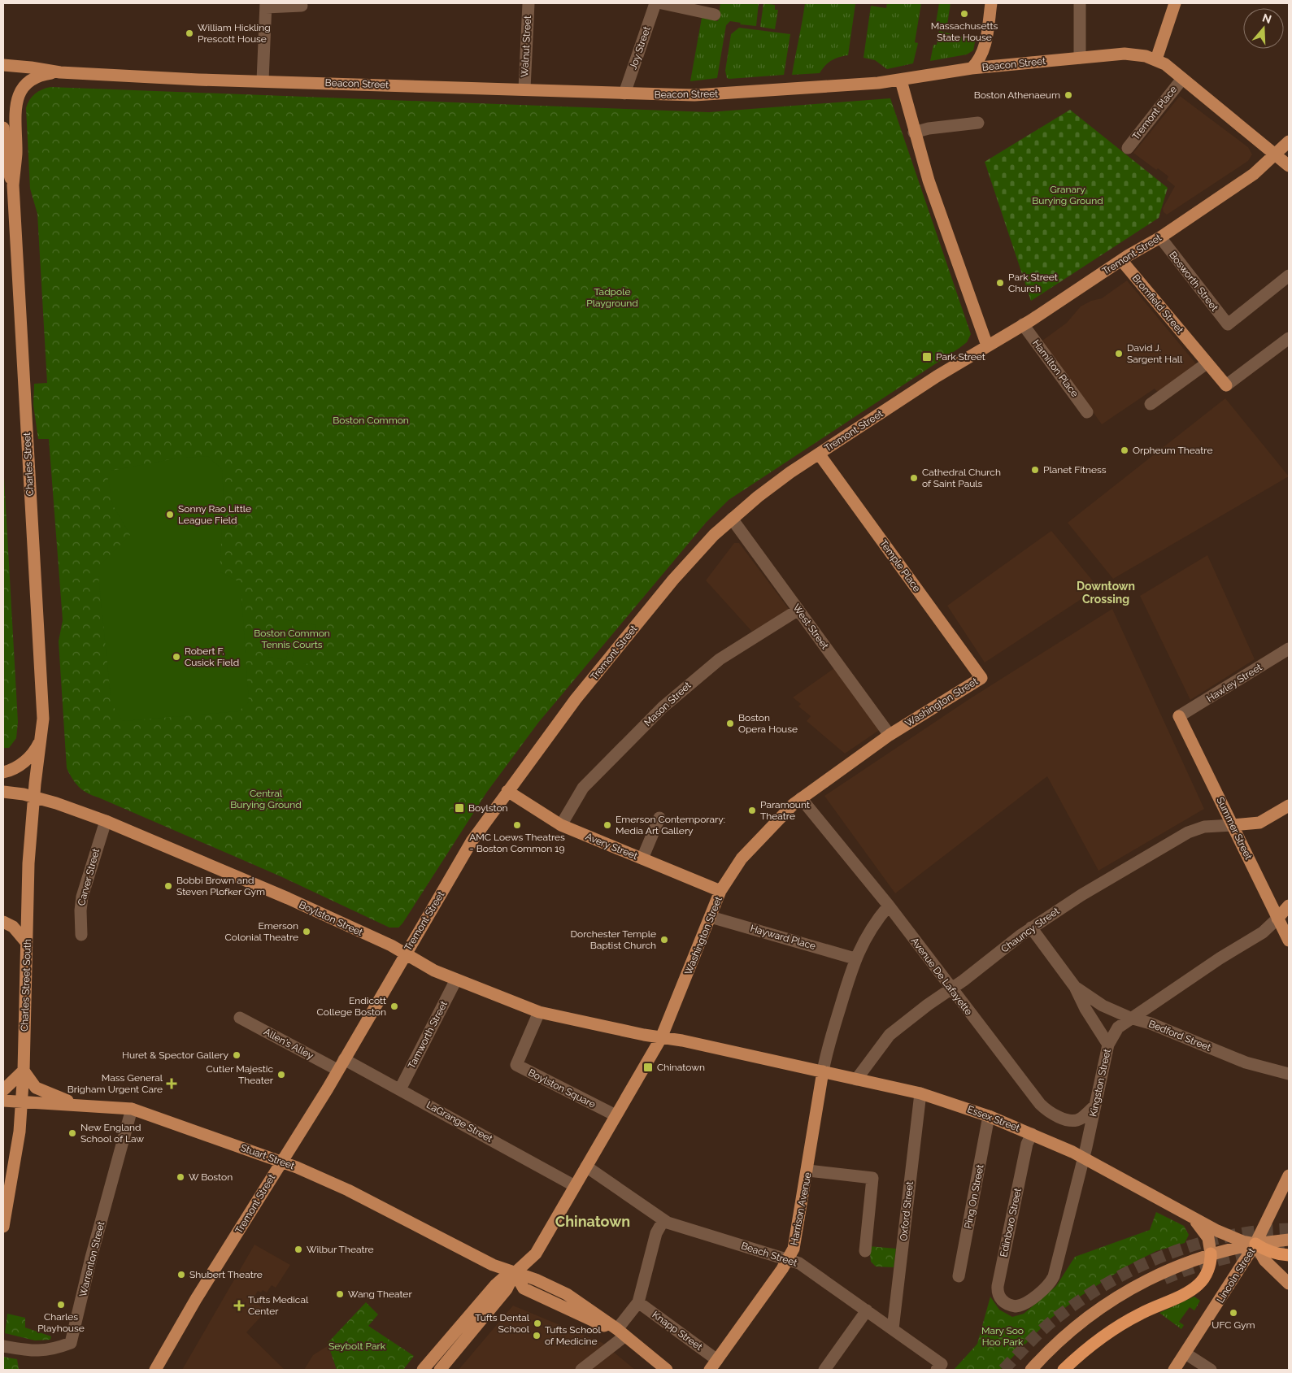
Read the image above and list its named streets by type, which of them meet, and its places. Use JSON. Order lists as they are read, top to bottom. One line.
{"streets":{"main road":["Beacon Street","Tremont Street","Bromfield Street","Charles Street","Temple Place","Washington Street","Summer Street","Avery Street","Boylston Street","Charles Street South","Essex Street","Stuart Street","Harrison Avenue","Lincoln Street"],"street":["Walnut Street","Joy Street","Tremont Place","Bosworth Street","Hamilton Place","West Street","Hawley Street","Mason Street","Carver Street","Chauncy Street","Hayward Place","Avenue De Lafayette","Tamworth Street","Bedford Street","Allen's Alley","Kingston Street","Boylston Square","LaGrange Street","Ping On Street","Oxford Street","Edinboro Street","Beach Street","Warrenton Street","Knapp Street"]},"crossings":[["Walnut Street","Beacon Street"],["Joy Street","Beacon Street"],["Beacon Street","Tremont Place"],["Beacon Street","Tremont Street"],["Beacon Street","Charles Street"],["Tremont Street","Bosworth Street"],["Tremont Street","Bromfield Street"],["Tremont Street","Hamilton Place"],["Tremont Street","Temple Place"],["Tremont Street","West Street"],["Tremont Street","Avery Street"],["Tremont Street","Boylston Street"],["Tremont Street","Allen's Alley"],["Tremont Street","LaGrange Street"],["Tremont Street","Stuart Street"],["Charles Street","Charles Street South"],["Temple Place","Washington Street"],["West Street","Washington Street"],["West Street","Mason Street"],["Hawley Street","Summer Street"],["Washington Street","Avery Street"],["Washington Street","Boylston Street"],["Washington Street","Hayward Place"],["Washington Street","Avenue De Lafayette"],["Washington Street","Boylston Square"],["Washington Street","Essex Street"],["Washington Street","LaGrange Street"],["Washington Street","Stuart Street"],["Washington Street","Beach Street"],["Mason Street","Avery Street"],["Summer Street","Chauncy Street"],["Summer Street","Kingston Street"],["Carver Street","Boylston Street"],["Boylston Street","Charles Street South"],["Boylston Street","Tamworth Street"],["Boylston Street","Boylston Square"],["Boylston Street","Essex Street"],["Chauncy Street","Avenue De Lafayette"],["Chauncy Street","Bedford Street"],["Chauncy Street","Essex Street"],["Avenue De Lafayette","Kingston Street"],["Charles Street South","Stuart Street"],["Tamworth Street","LaGrange Street"],["Bedford Street","Kingston Street"],["Allen's Alley","LaGrange Street"],["Kingston Street","Essex Street"],["Kingston Street","Edinboro Street"],["Essex Street","Ping On Street"],["Essex Street","Harrison Avenue"],["Essex Street","Oxford Street"],["Essex Street","Edinboro Street"],["Essex Street","Lincoln Street"],["Stuart Street","Warrenton Street"],["Harrison Avenue","Beach Street"],["Harrison Avenue","Knapp Street"],["Oxford Street","Beach Street"]],"districts":["Downtown Crossing","Chinatown"],"parks":["Granary Burying Ground","Tadpole Playground","Boston Common","Boston Common Tennis Courts","Central Burying Ground","Mary Soo Hoo Park","Seybolt Park"],"places":{"other":["Massachusetts State House","William Hickling Prescott House","Boston Athenaeum","Park Street Church","David J. Sargent Hall","Orpheum Theatre","Planet Fitness","Cathedral Church of Saint Pauls","Sonny Rao Little League Field","Robert F. Cusick Field","Boston Opera House","Paramount Theatre","AMC Loews Theatres - Boston Common 19","Emerson Contemporary: Media Art Gallery","Bobbi Brown and Steven Plofker Gym","Emerson Colonial Theatre","Dorchester Temple Baptist Church","Endicott College Boston","Huret & Spector Gallery","Cutler Majestic Theater","New England School of Law","W Boston","Wilbur Theatre","Shubert Theatre","Wang Theater","Charles Playhouse","UFC Gym","Tufts Dental School","Tufts School of Medicine"],"transit":["Park Street","Boylston","Chinatown"],"health":["Mass General Brigham Urgent Care","Tufts Medical Center"]},"north":"top"}
